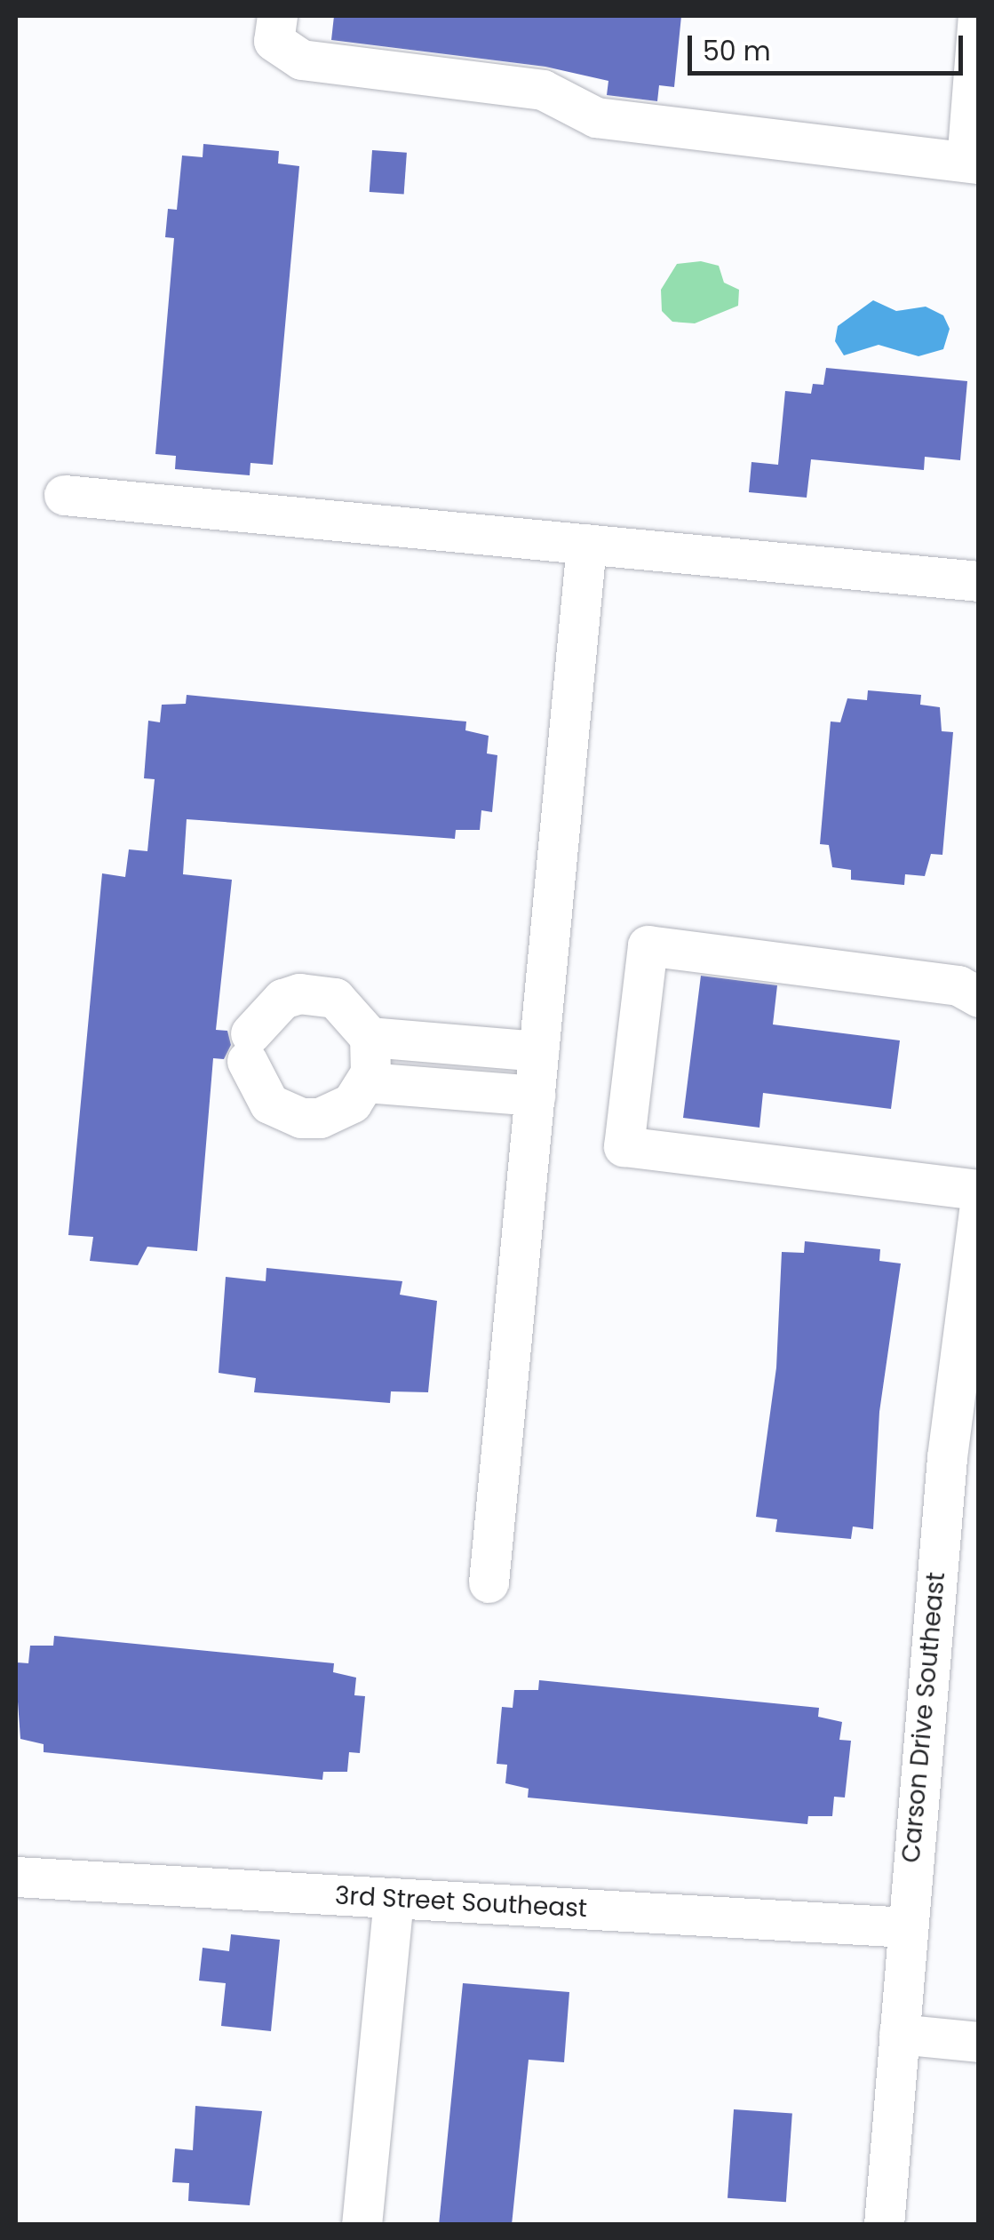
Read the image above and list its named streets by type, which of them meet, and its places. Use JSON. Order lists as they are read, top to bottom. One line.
{"streets":{"street":["Carson Drive Southeast","3rd Street Southeast"]},"crossings":[["Carson Drive Southeast","3rd Street Southeast"]],"scale_bar":"50 m"}
